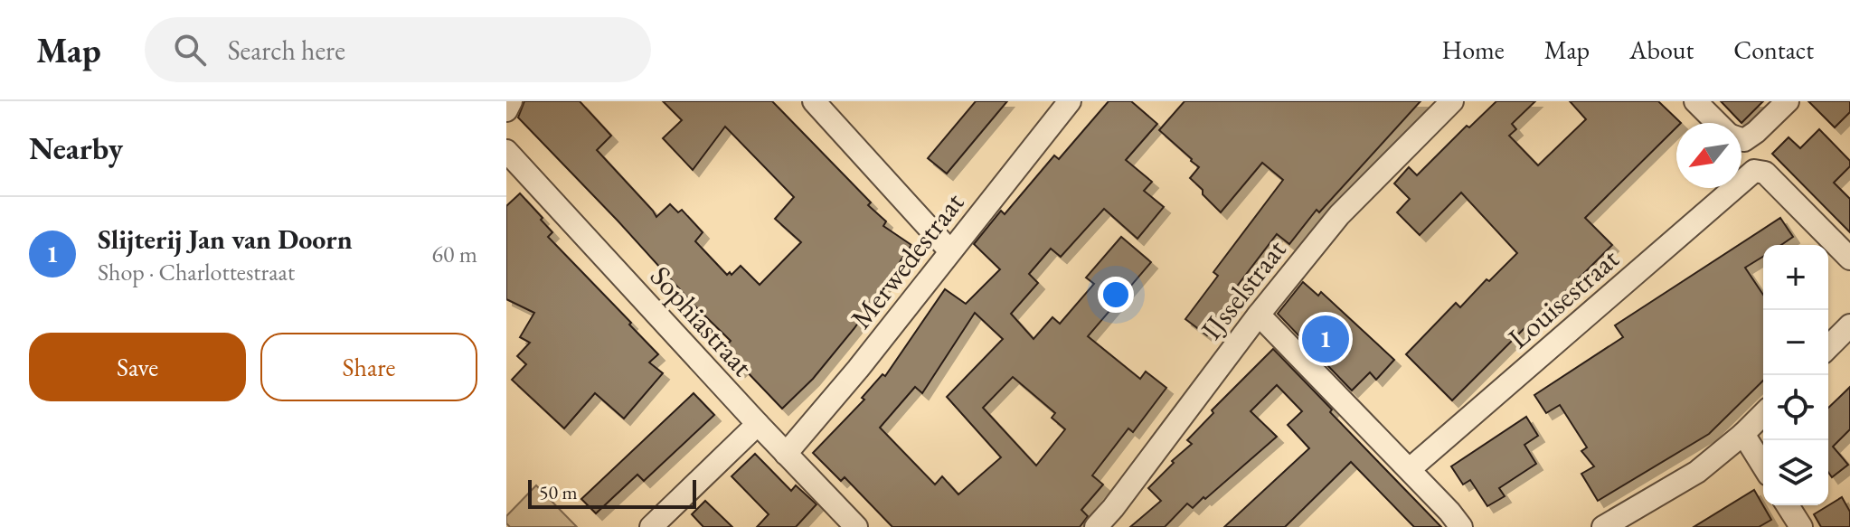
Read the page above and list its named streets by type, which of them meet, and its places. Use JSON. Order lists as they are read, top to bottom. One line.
{"streets":{"street":["Merwedestraat","IJsselstraat","Louisestraat","Sophiastraat"]},"crossings":[["Merwedestraat","Sophiastraat"]],"scale_bar":"50 m","north":"bottom left","page":{"header":"Map","search":"Search here","nav":["Home","Map","About","Contact"],"heading":"Nearby","list":[{"mark":"1","name":"Slijterij Jan van Doorn","note":"Shop · Charlottestraat","value":"60 m"}],"map_buttons":["+","−"],"buttons":["Save","Share"],"pins":"1","scale":"50 m"}}
